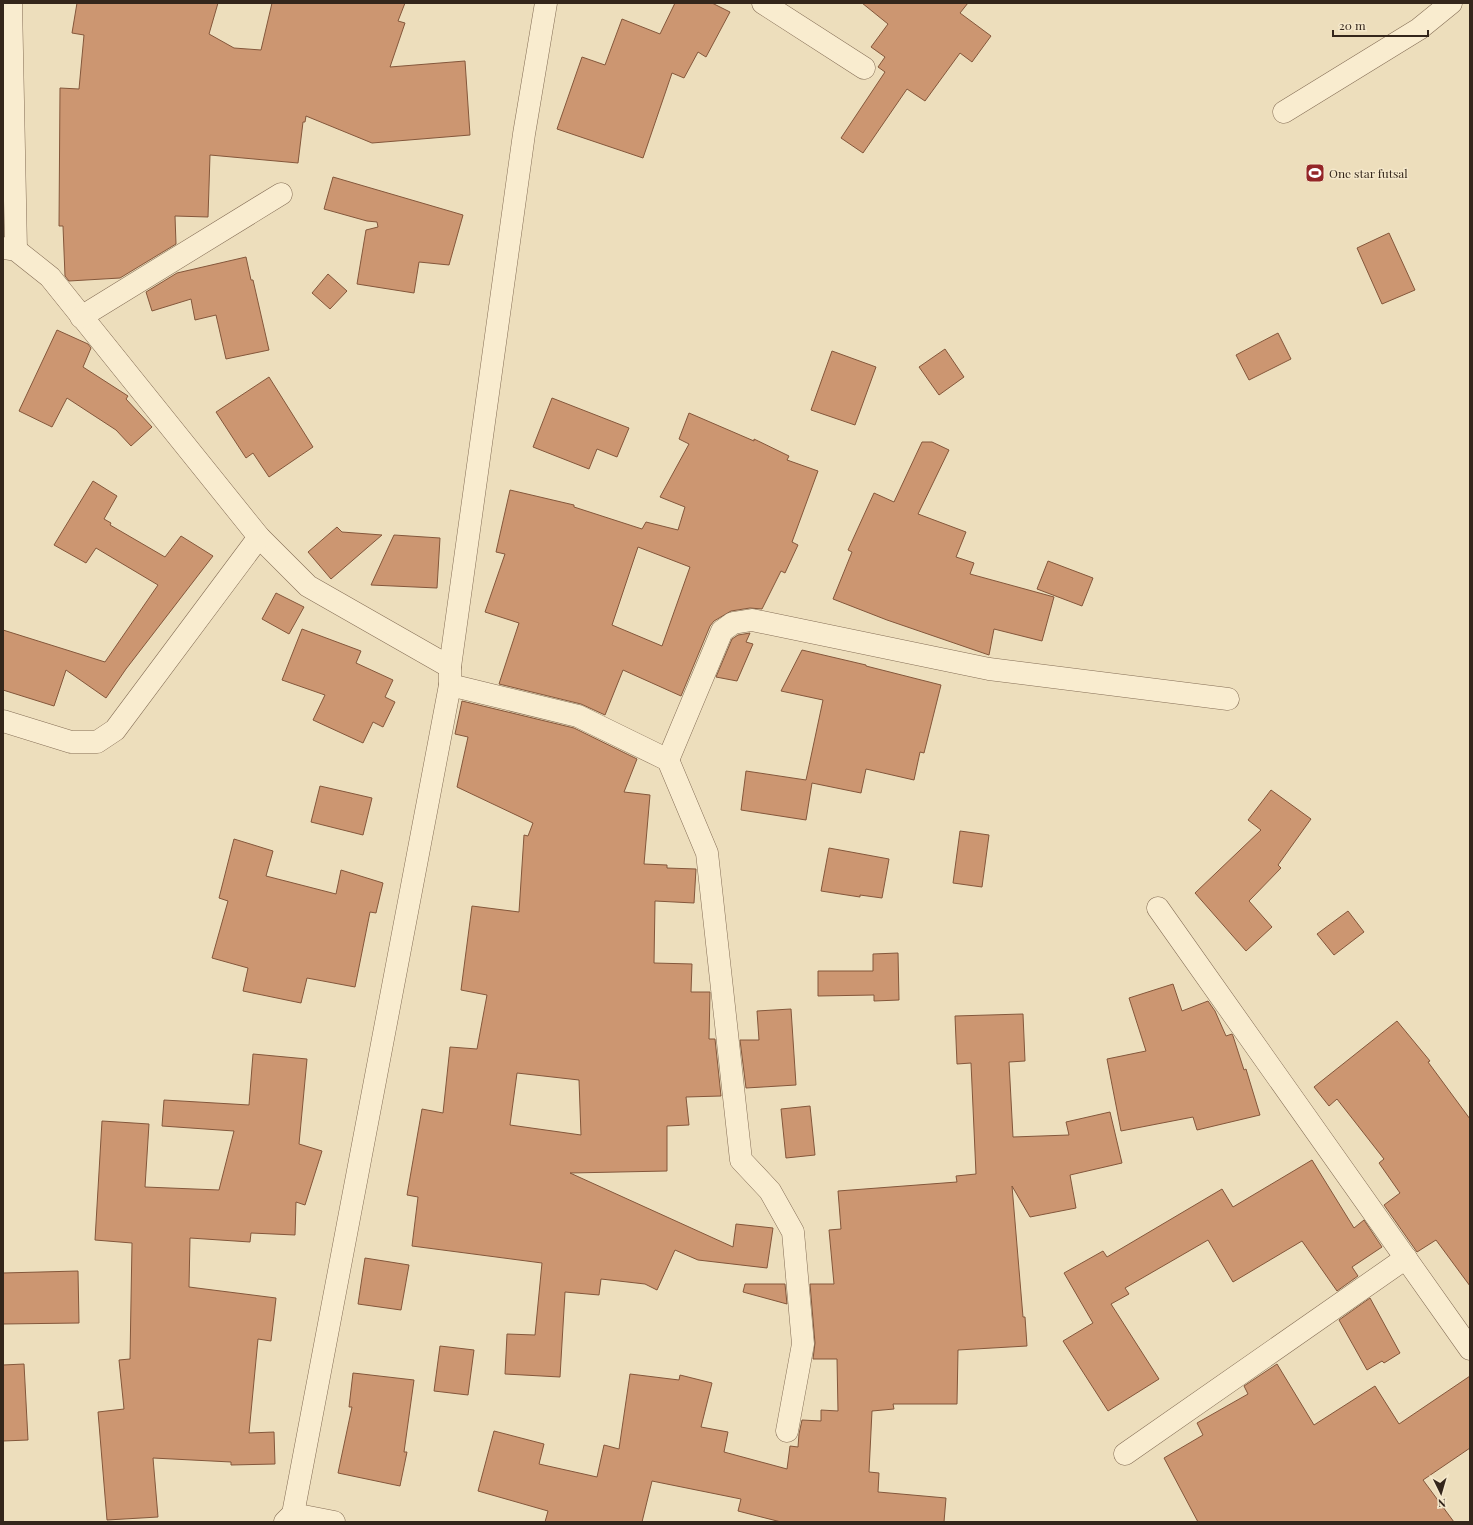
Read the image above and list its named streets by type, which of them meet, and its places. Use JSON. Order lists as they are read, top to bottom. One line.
{"places":{"sports":["One star futsal"]},"scale_bar":"20 m","north":"bottom"}
